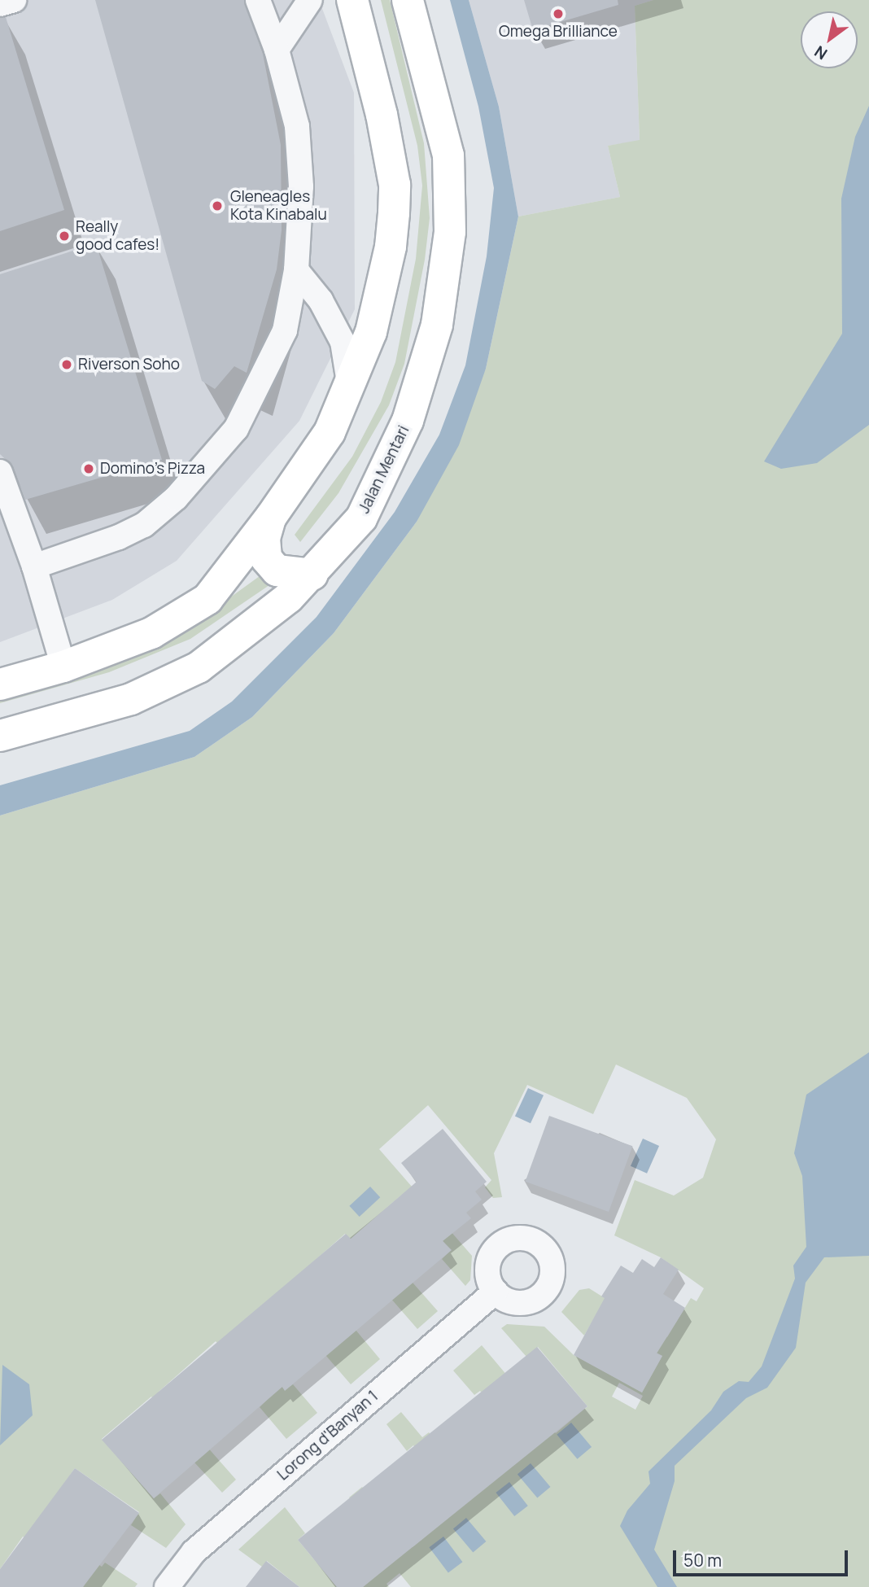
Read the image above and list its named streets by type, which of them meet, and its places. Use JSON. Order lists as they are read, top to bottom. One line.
{"streets":{"main road":["Jalan Mentari"],"street":["Lorong d'Banyan 1"]},"places":["Omega Brilliance","Gleneagles Kota Kinabalu","Really good cafes!","Riverson Soho","Domino's Pizza"],"scale_bar":"50 m","north":"bottom left"}
